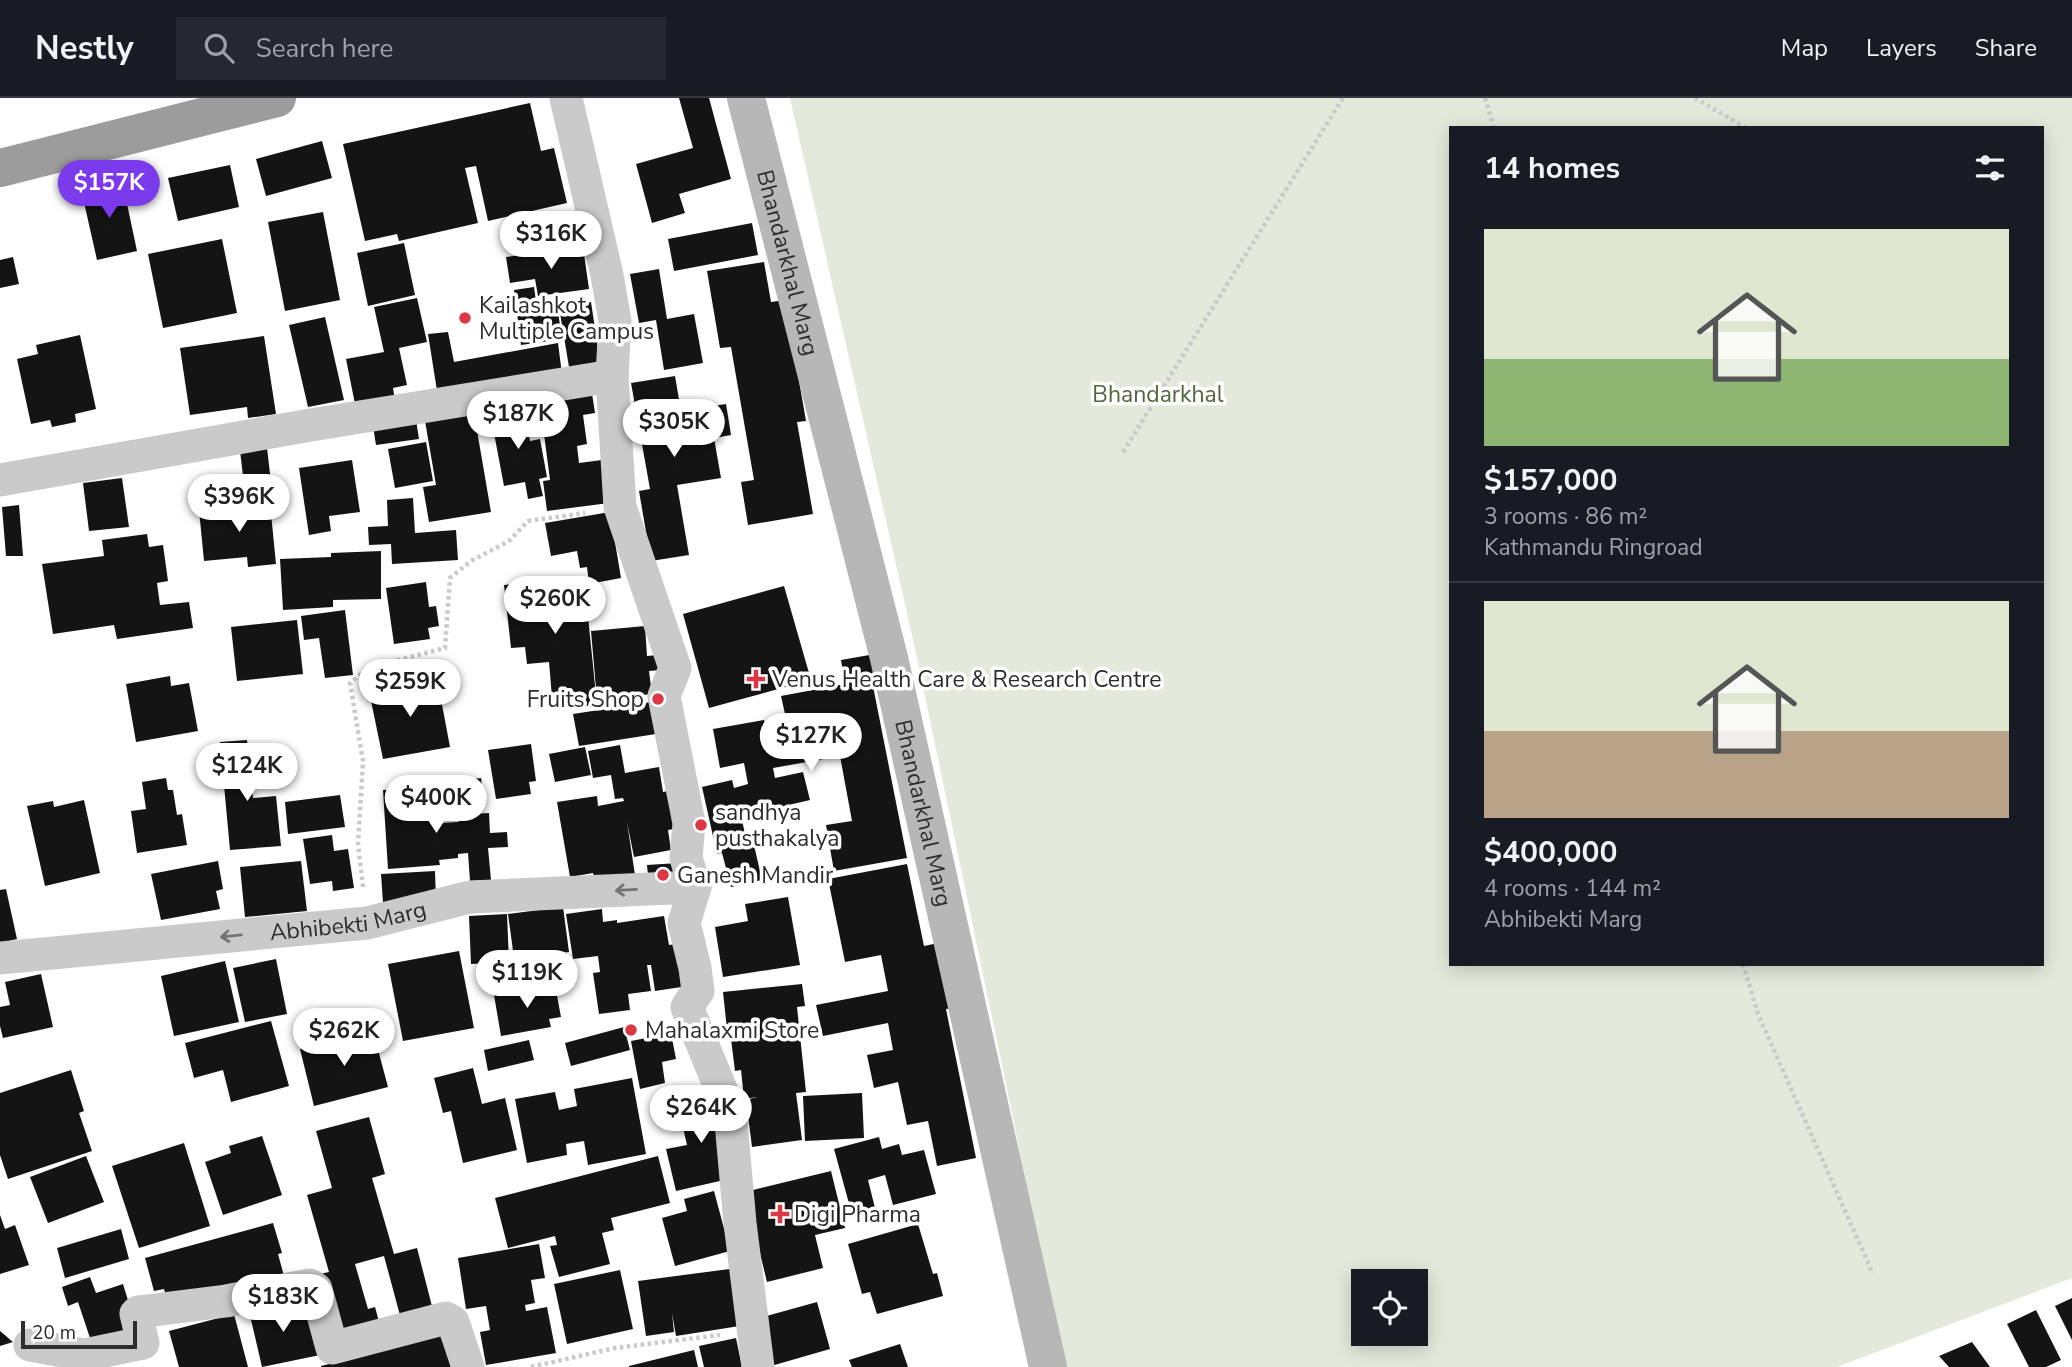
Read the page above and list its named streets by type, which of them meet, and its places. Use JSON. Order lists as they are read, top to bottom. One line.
{"streets":{"main road":["Bhandarkhal Marg"],"street":["Abhibekti Marg"]},"one_way":["Abhibekti Marg"],"parks":["Bhandarkhal"],"places":{"other":["Kailashkot Multiple Campus","Fruits Shop","sandhya pusthakalya","Ganesh Mandir","Mahalaxmi Store"],"health":["Venus Health Care & Research Centre","Digi Pharma"]},"scale_bar":"20 m","page":{"header":"Nestly","search":"Search here","nav":["Map","Layers","Share"],"heading":"14 homes","price":["$157K","$316K","$187K","$305K","$396K","$260K","$259K","$127K","$124K","$400K","$119K","$262K","$264K","$183K"],"list":[{"name":"$157,000","note":"3 rooms · 86 m² · Kathmandu Ringroad"},{"name":"$400,000","note":"4 rooms · 144 m² · Abhibekti Marg"}],"scale":"20 m"}}
